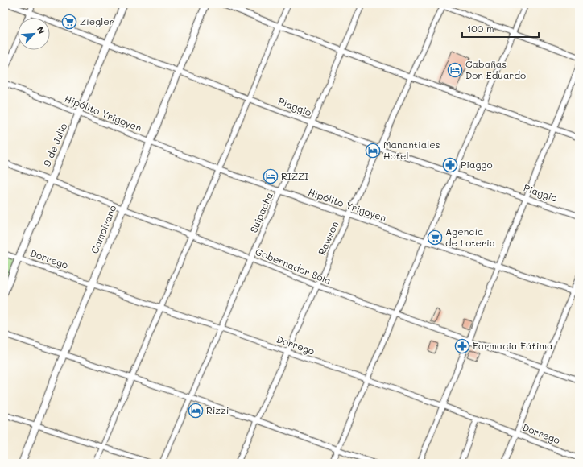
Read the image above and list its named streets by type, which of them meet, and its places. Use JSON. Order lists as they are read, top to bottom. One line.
{"streets":{"street":["Piaggio","Hipólito Yrigoyen","9 de Julio","Suipacha","Camoirano","Rawson","Dorrego","Gobernador Sola"]},"crossings":[["Piaggio","9 de Julio"],["Piaggio","Suipacha"],["Piaggio","Camoirano"],["Piaggio","Rawson"],["Hipólito Yrigoyen","9 de Julio"],["Hipólito Yrigoyen","Suipacha"],["Hipólito Yrigoyen","Camoirano"],["Hipólito Yrigoyen","Rawson"],["9 de Julio","Dorrego"],["9 de Julio","Gobernador Sola"],["Suipacha","Dorrego"],["Suipacha","Gobernador Sola"],["Camoirano","Dorrego"],["Camoirano","Gobernador Sola"],["Rawson","Dorrego"],["Rawson","Gobernador Sola"]],"places":{"supermarket":["Ziegler","Agencia de Loteria"],"hotel":["Cabañas Don Eduardo","Manantiales Hotel","RIZZI","Rizzi"],"pharmacy":["Piaggo","Farmacia Fátima"]},"scale_bar":"100 m","north":"top right"}
